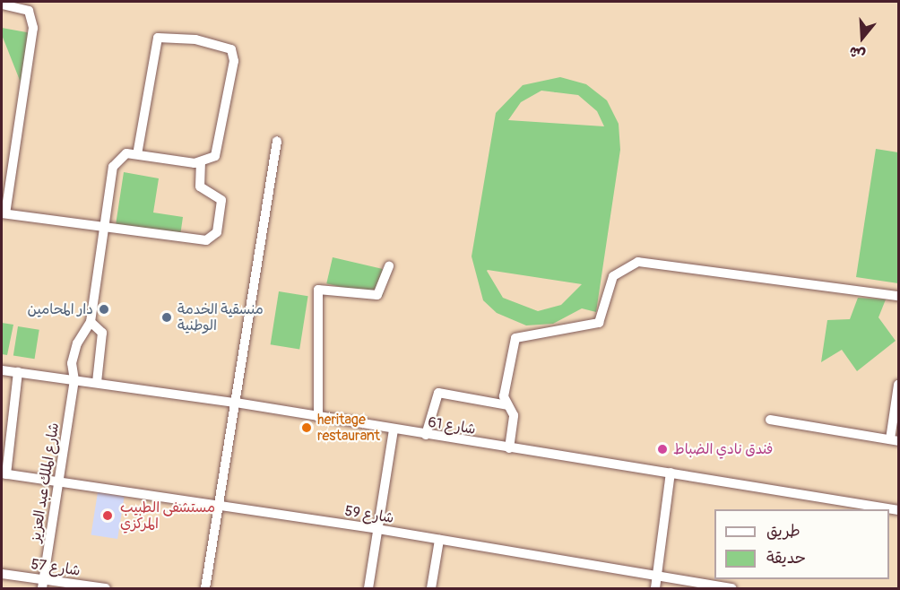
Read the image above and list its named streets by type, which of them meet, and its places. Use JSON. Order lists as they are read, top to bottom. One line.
{"streets":{"street":["شارع 61","شارع الملك عبد العزيز","شارع 59","شارع 57"]},"crossings":[["شارع 61","شارع الملك عبد العزيز"],["شارع الملك عبد العزيز","شارع 59"],["شارع الملك عبد العزيز","شارع 57"]],"places":["دار المحامين","منسقية الخدمة الوطنية","heritage restaurant","فندق نادي الضباط","مستشفى الطبيب المركزي"],"legend":["طريق","حديقة"],"north":"bottom"}
